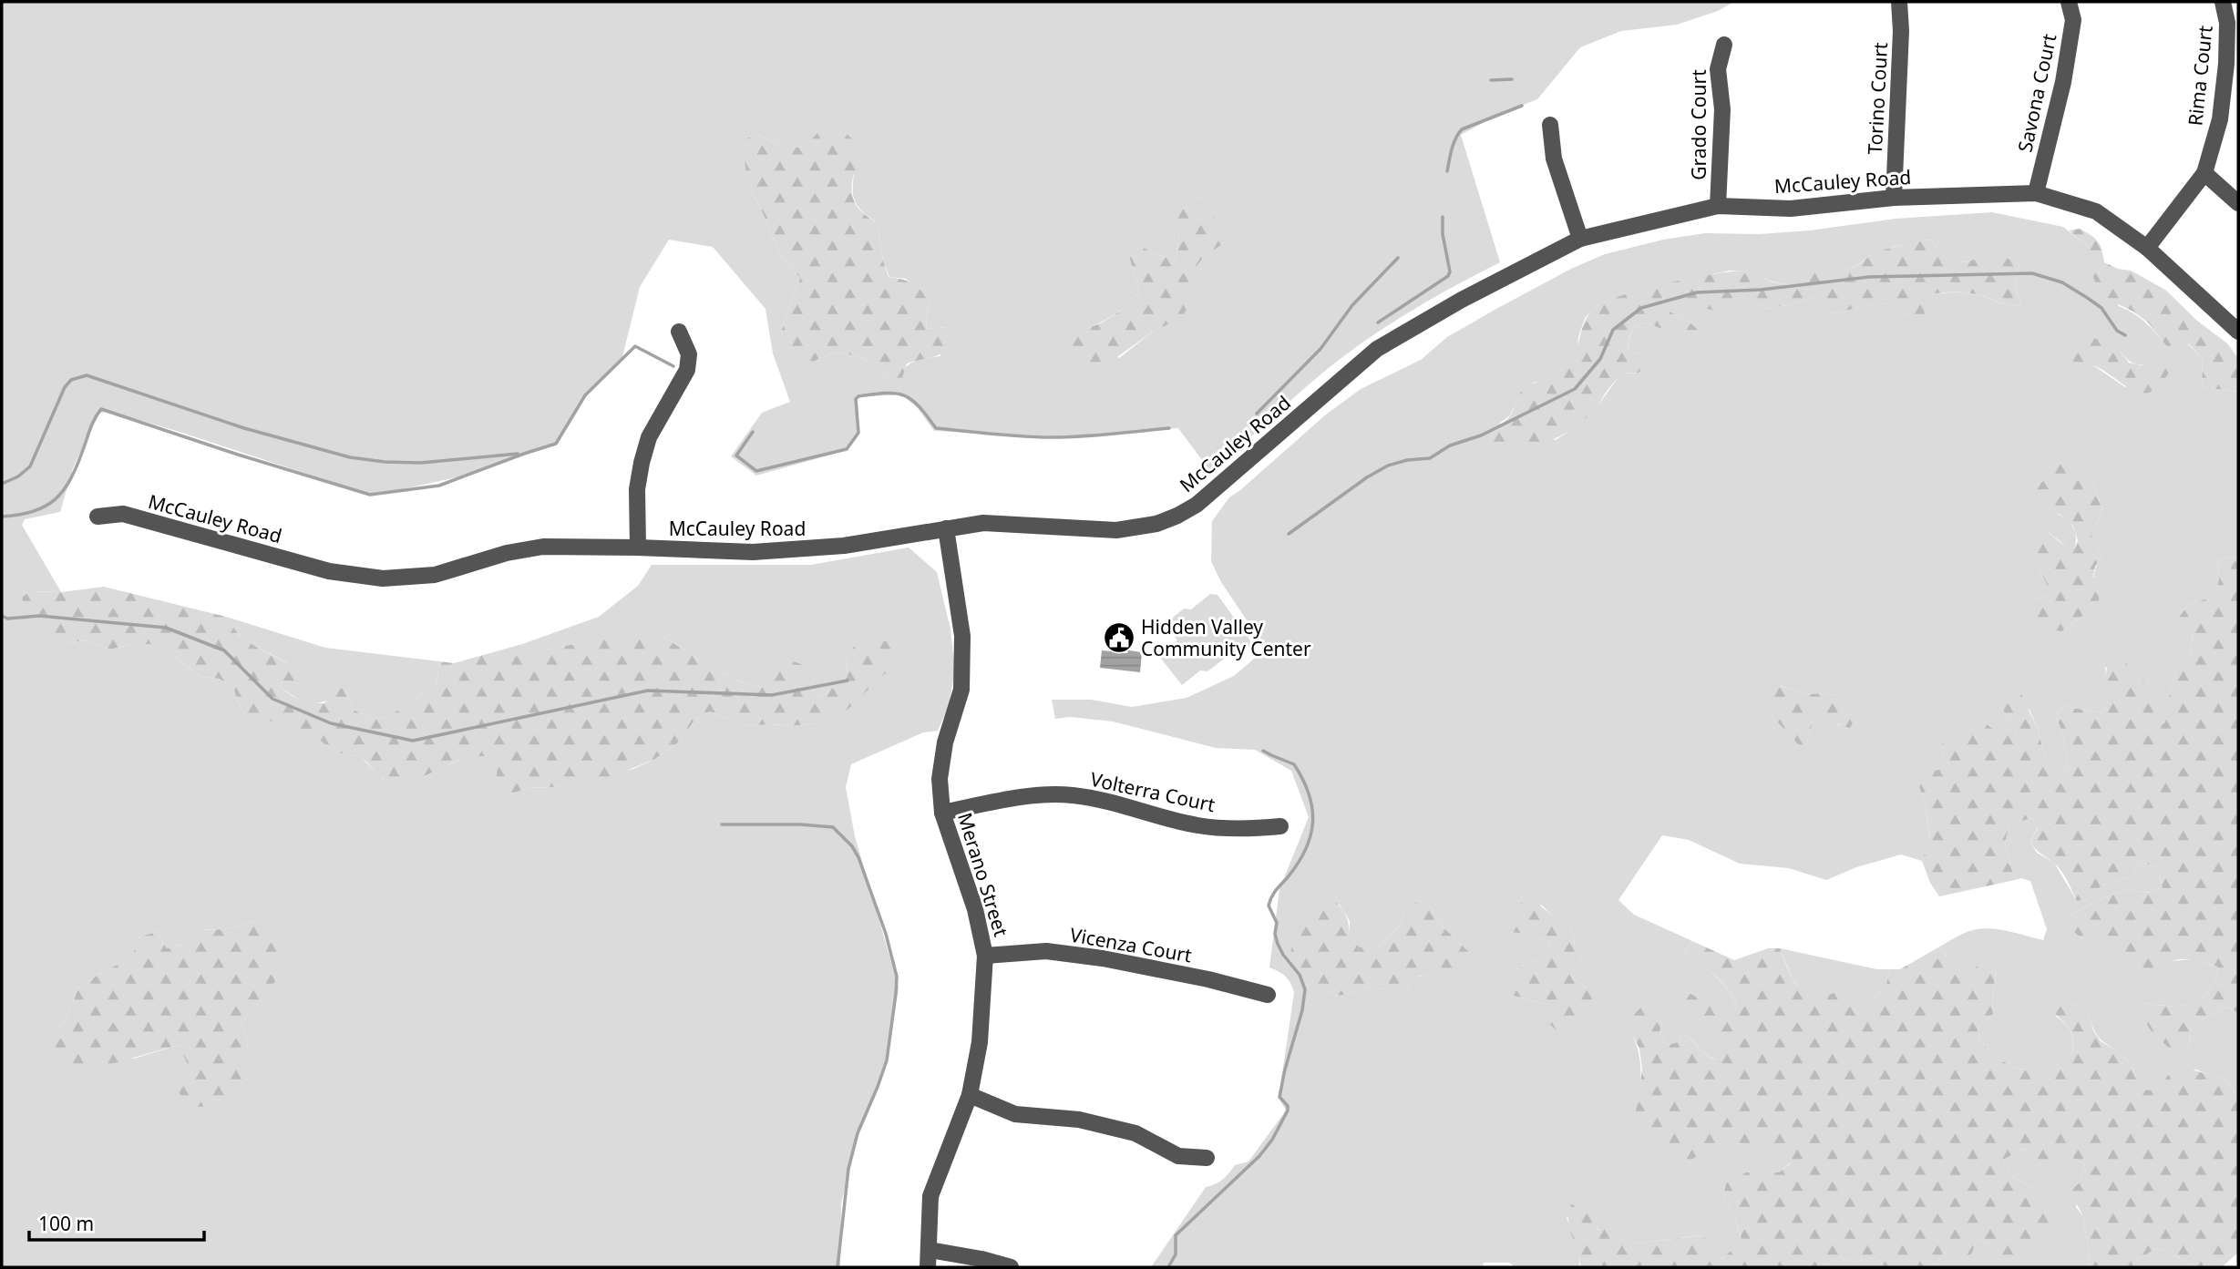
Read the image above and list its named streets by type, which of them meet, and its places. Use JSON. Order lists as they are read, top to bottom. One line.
{"streets":{"street":["Rima Court","Savona Court","Torino Court","Grado Court","McCauley Road","Volterra Court","Merano Street","Vicenza Court"]},"crossings":[["Rima Court","McCauley Road"],["Savona Court","McCauley Road"],["Torino Court","McCauley Road"],["Grado Court","McCauley Road"],["McCauley Road","Merano Street"],["Volterra Court","Merano Street"],["Merano Street","Vicenza Court"]],"places":{"public building":["Hidden Valley Community Center"]},"scale_bar":"100 m"}
